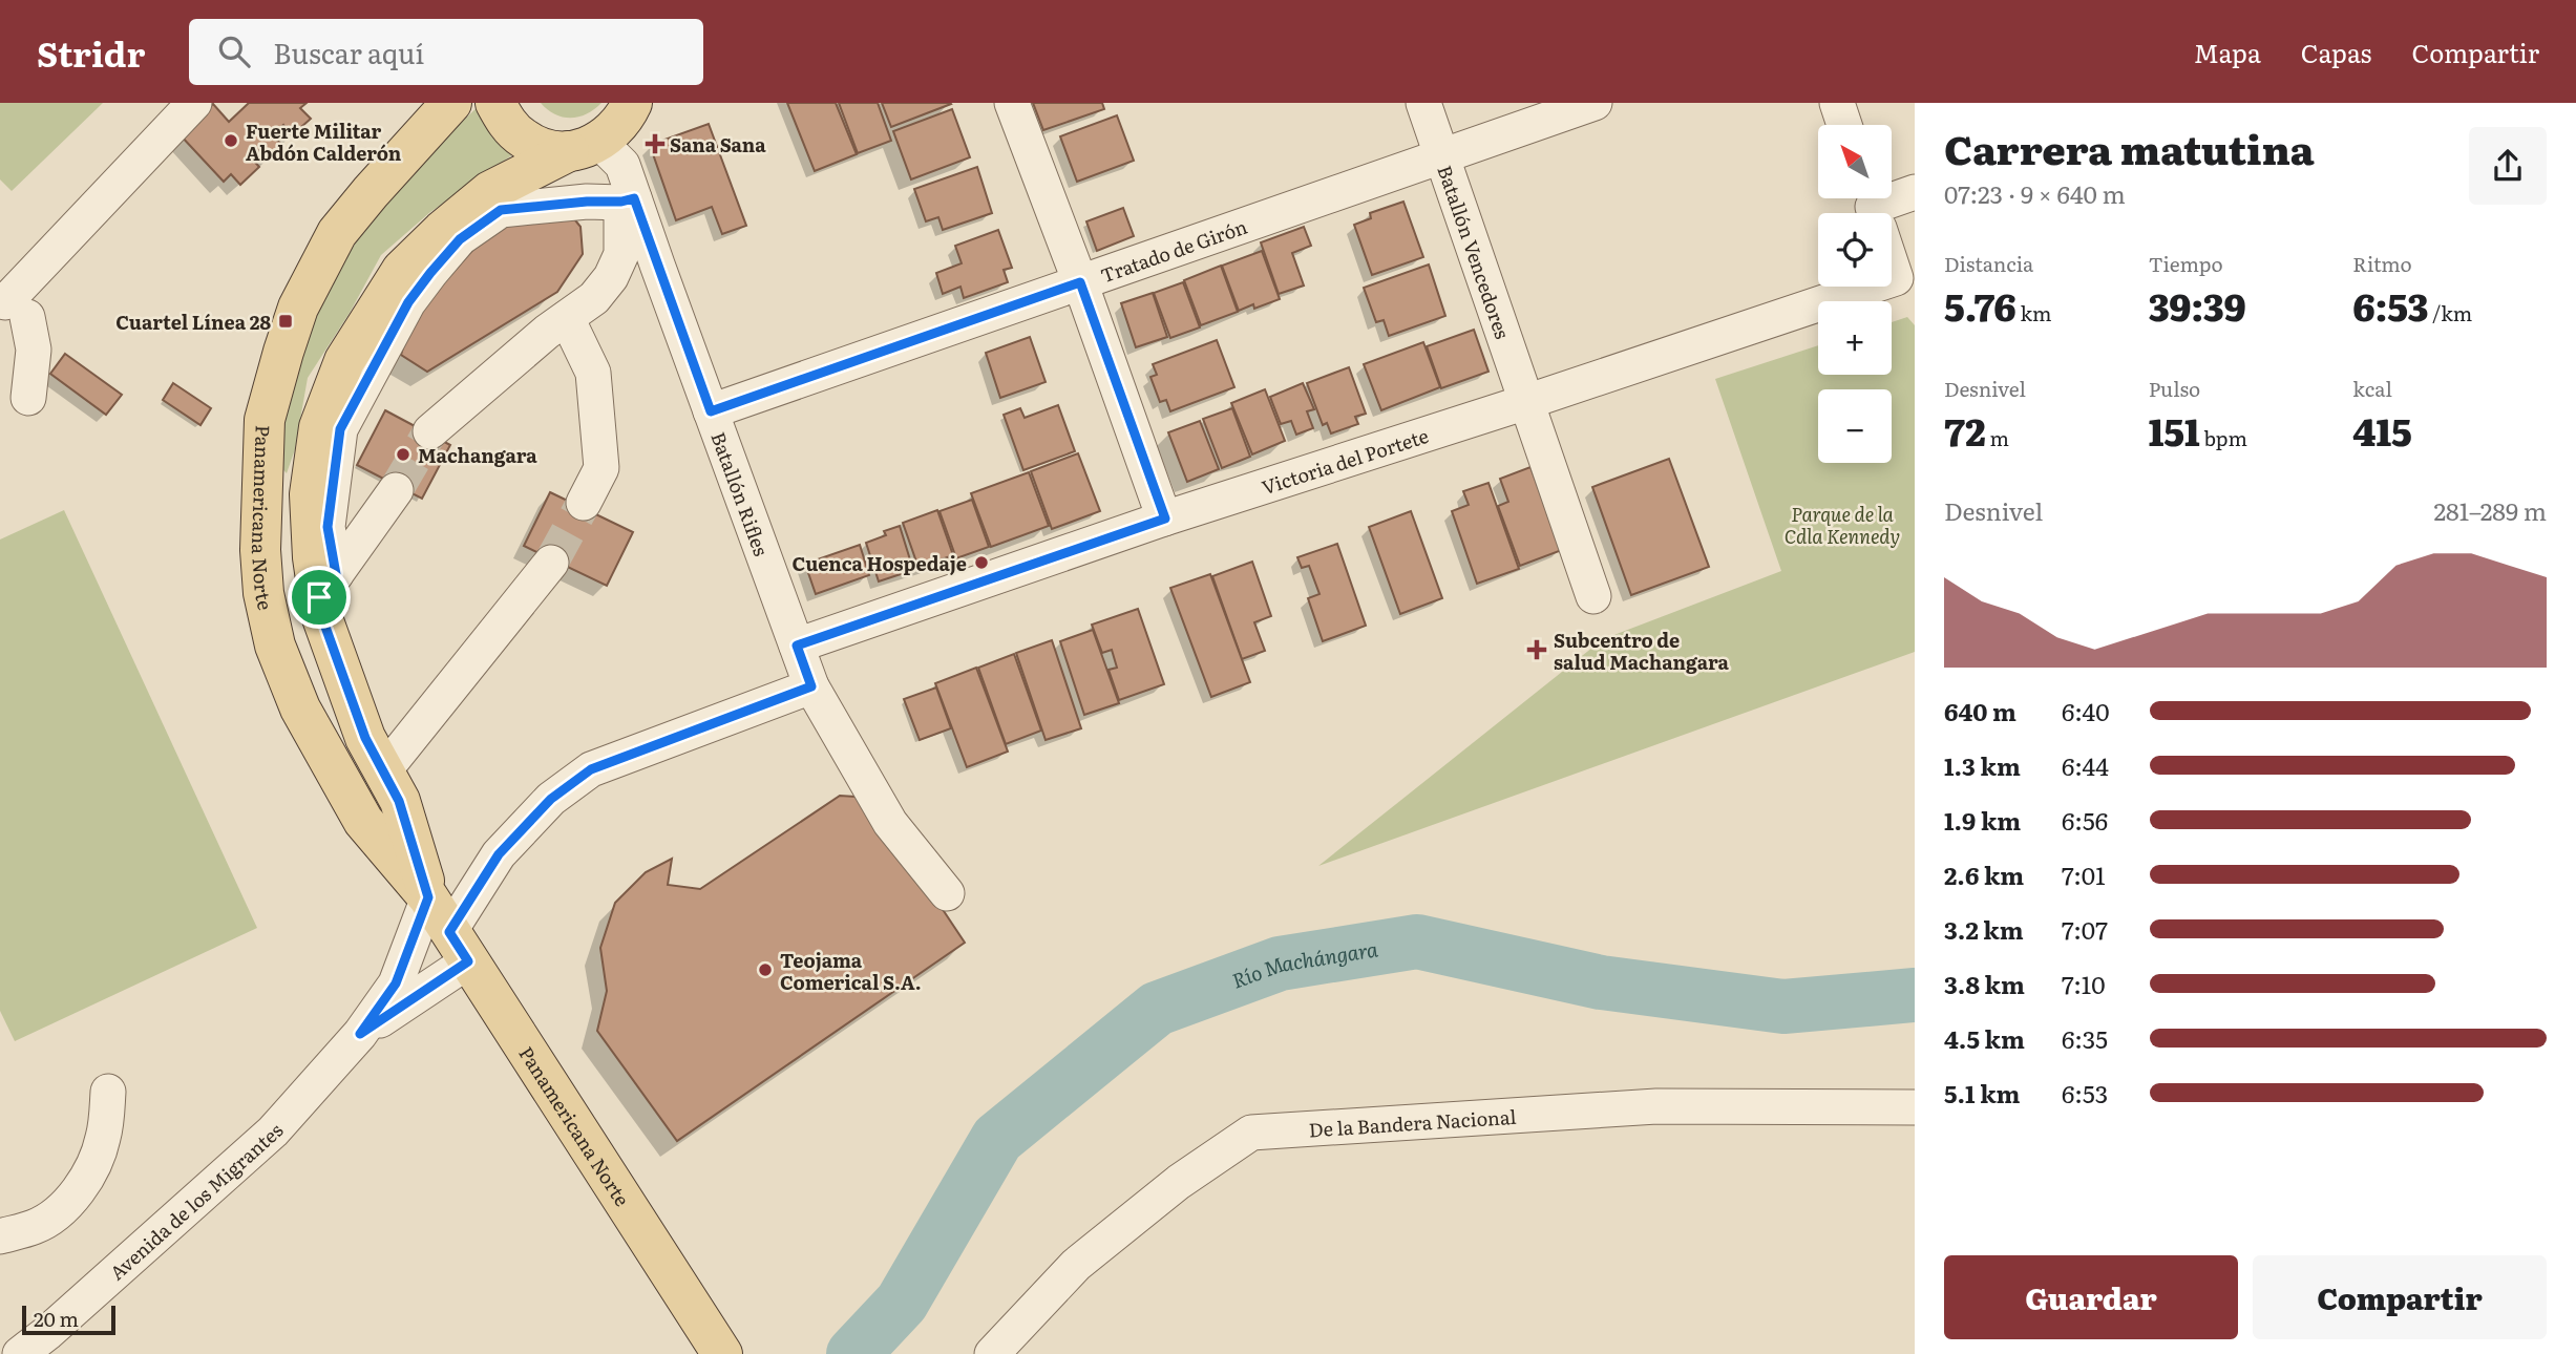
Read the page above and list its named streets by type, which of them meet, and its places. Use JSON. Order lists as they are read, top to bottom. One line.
{"streets":{"main road":["Panamericana Norte"],"street":["Tratado de Girón","Batallón Vencedores","Victoria del Portete","Batallón Rifles","De la Bandera Nacional","Avenida de los Migrantes"]},"crossings":[["Tratado de Girón","Batallón Vencedores"],["Tratado de Girón","Batallón Rifles"],["Batallón Vencedores","Victoria del Portete"],["Victoria del Portete","Batallón Rifles"],["Batallón Rifles","Panamericana Norte"]],"water":["Río Machángara"],"parks":["Parque de la Cdla Kennedy"],"places":{"other":["Fuerte Militar Abdón Calderón","Machangara","Cuenca Hospedaje","Teojama Comerical S.A."],"health":["Sana Sana","Subcentro de salud Machangara"],"transit":["Cuartel Línea 28"]},"scale_bar":"20 m","north":"top left","page":{"header":"Stridr","search":"Buscar aquí","nav":["Mapa","Capas","Compartir"],"heading":["Carrera matutina","07:23 · 9 × 640 m"],"map_buttons":["+","−"],"stats":[["Distancia","5.76 km"],["Tiempo","39:39"],["Ritmo","6:53 /km"],["Desnivel","72 m"],["Pulso","151 bpm"],["kcal","415"]],"chart":["Desnivel","281–289 m"],"list":[{"name":"640 m","note":"6:40"},{"name":"1.3 km","note":"6:44"},{"name":"1.9 km","note":"6:56"},{"name":"2.6 km","note":"7:01"},{"name":"3.2 km","note":"7:07"},{"name":"3.8 km","note":"7:10"},{"name":"4.5 km","note":"6:35"},{"name":"5.1 km","note":"6:53"}],"buttons":["Guardar","Compartir"],"scale":"20 m"}}
